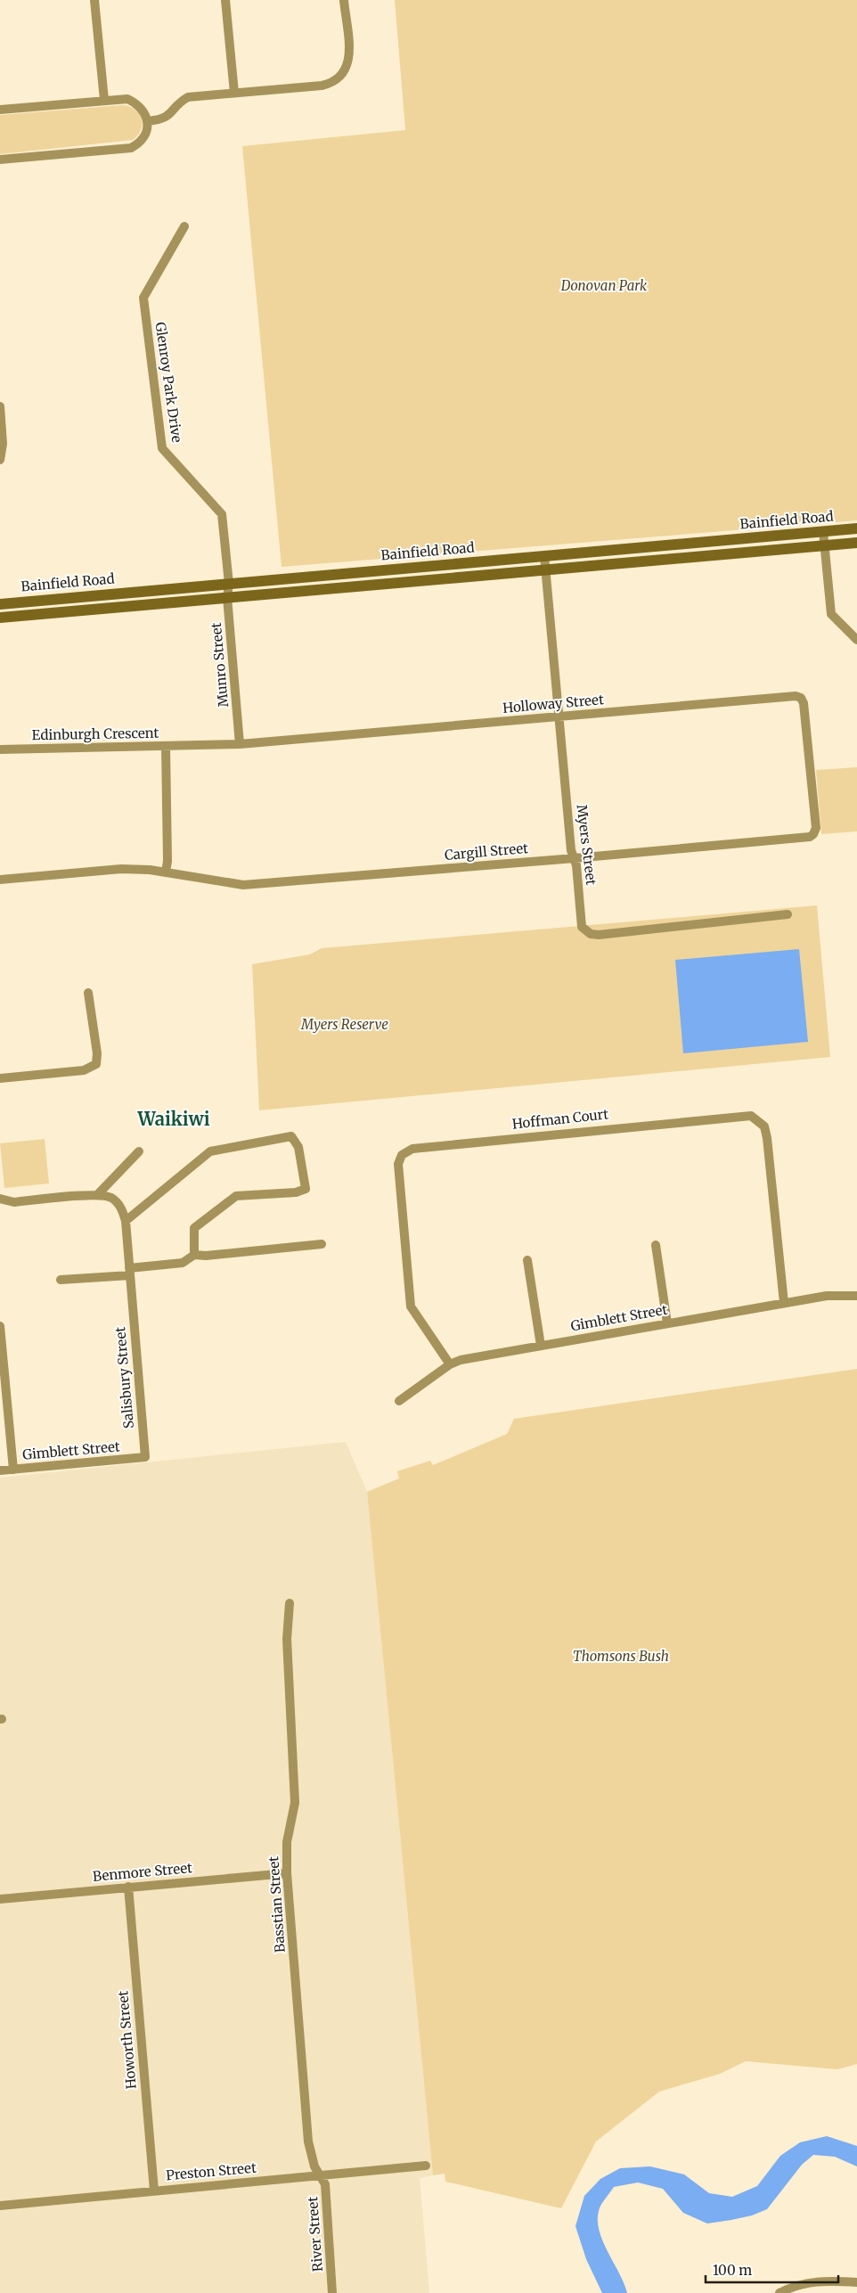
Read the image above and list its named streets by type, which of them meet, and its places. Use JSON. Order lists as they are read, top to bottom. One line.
{"streets":{"main road":["Bainfield Road"],"street":["Glenroy Park Drive","Munro Street","Holloway Street","Edinburgh Crescent","Myers Street","Cargill Street","Hoffman Court","Gimblett Street","Salisbury Street","Benmore Street","Basstian Street","Howorth Street","Preston Street","River Street"]},"crossings":[["Glenroy Park Drive","Bainfield Road"],["Glenroy Park Drive","Munro Street"],["Bainfield Road","Munro Street"],["Bainfield Road","Myers Street"],["Munro Street","Holloway Street"],["Holloway Street","Edinburgh Crescent"],["Holloway Street","Myers Street"],["Holloway Street","Cargill Street"],["Edinburgh Crescent","Cargill Street"],["Myers Street","Cargill Street"],["Hoffman Court","Gimblett Street"],["Gimblett Street","Salisbury Street"],["Benmore Street","Basstian Street"],["Benmore Street","Howorth Street"],["Basstian Street","Preston Street"],["Basstian Street","River Street"],["Howorth Street","Preston Street"],["Preston Street","River Street"]],"districts":["Waikiwi"],"parks":["Donovan Park","Myers Reserve","Thomsons Bush"],"scale_bar":"100 m"}
